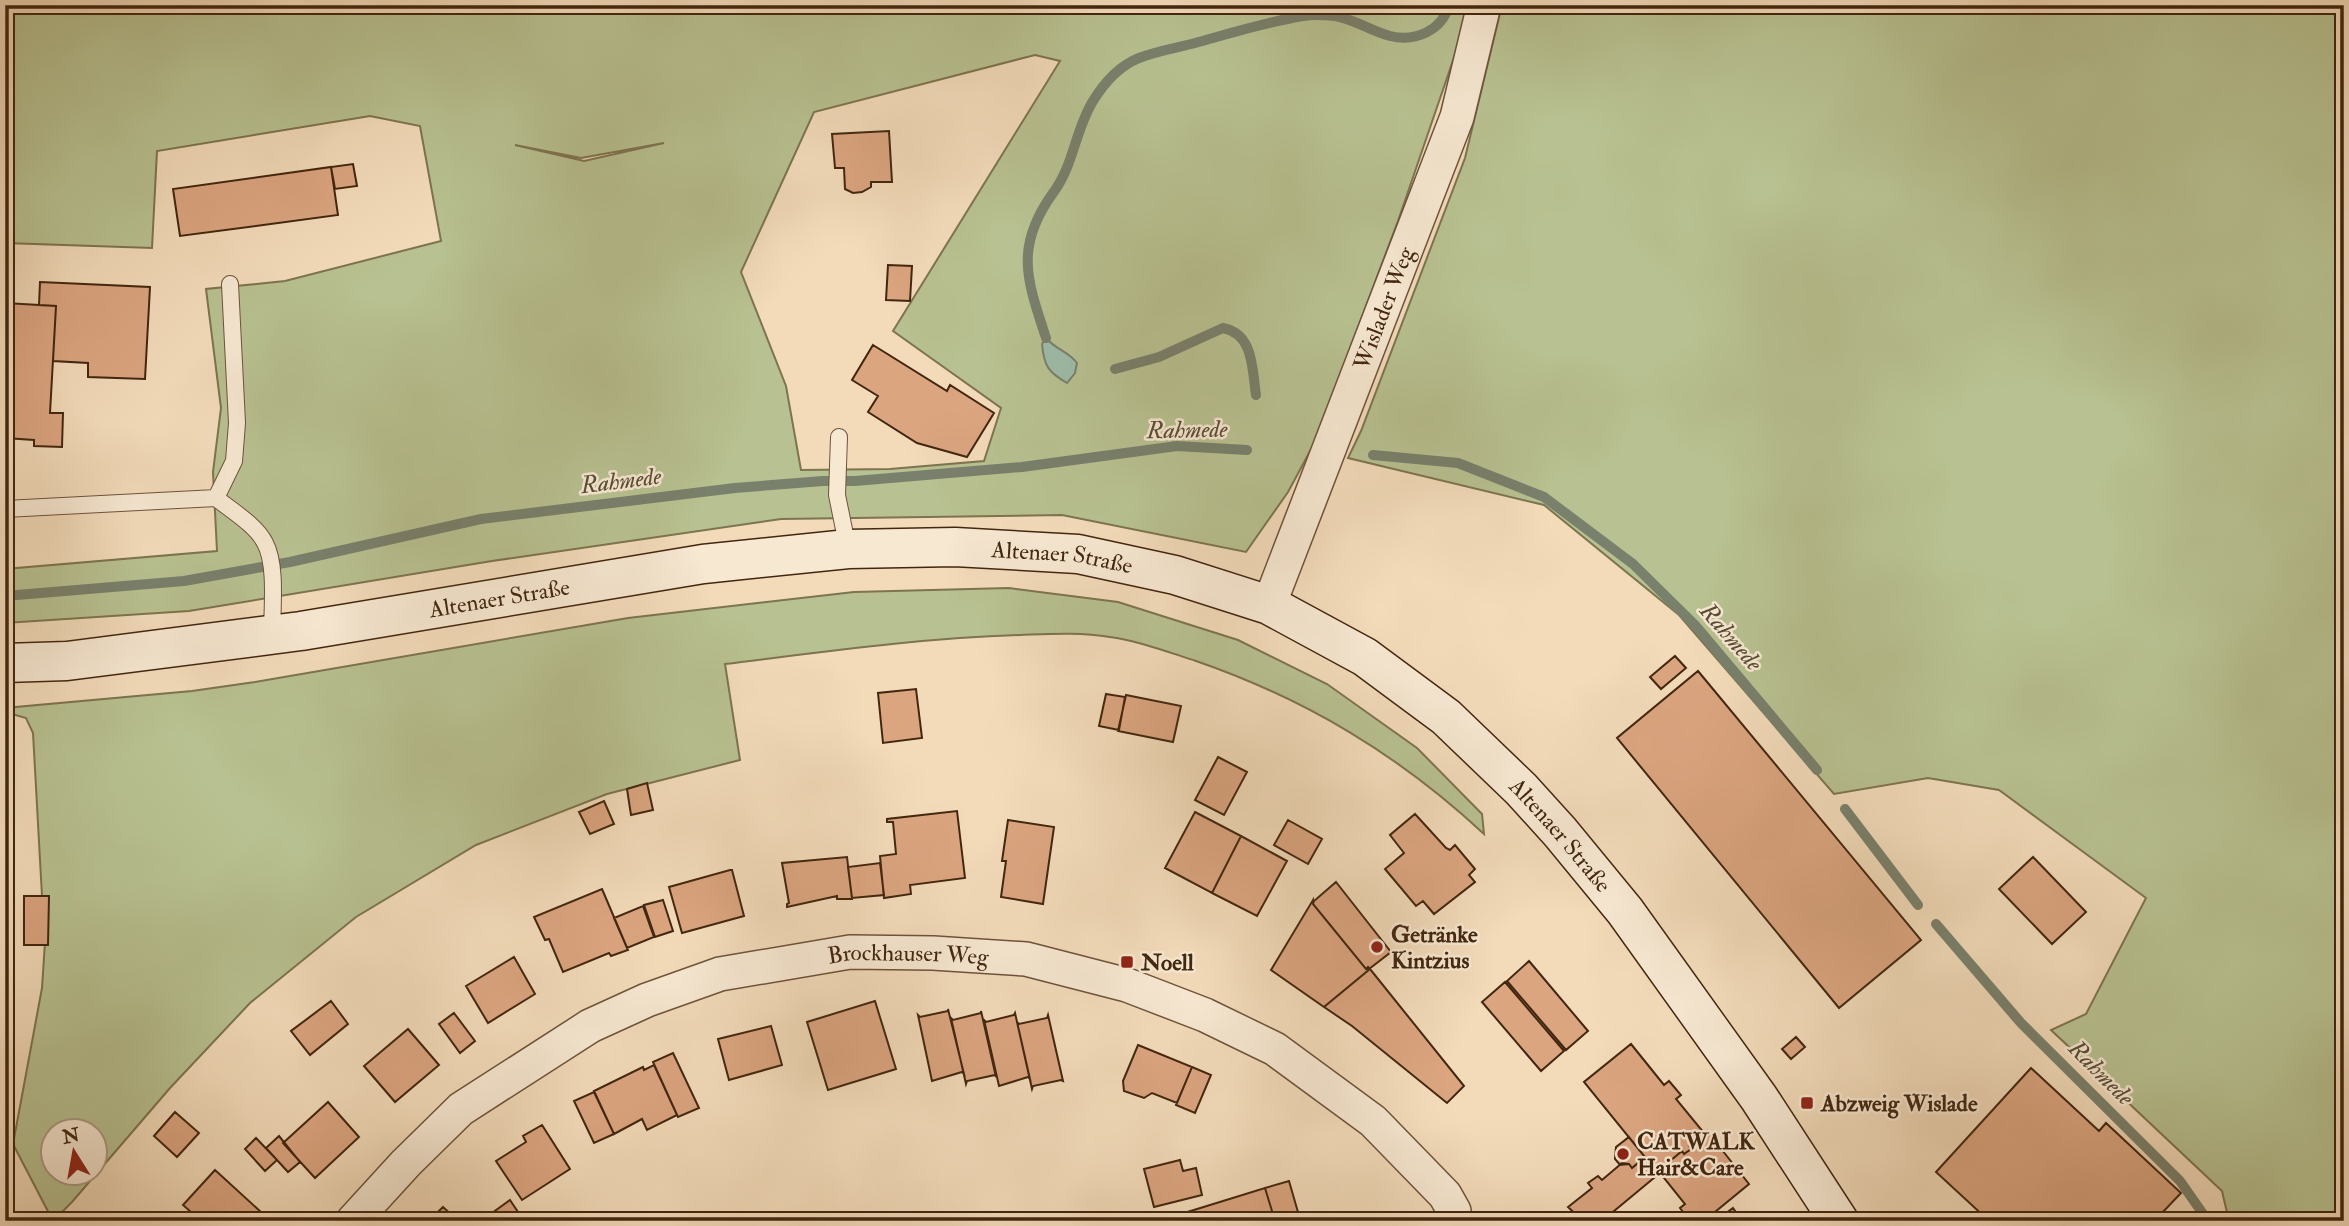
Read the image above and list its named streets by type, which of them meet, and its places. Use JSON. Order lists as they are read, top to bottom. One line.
{"streets":{"main road":["Altenaer Straße"],"street":["Wislader Weg","Brockhauser Weg"]},"crossings":[["Wislader Weg","Altenaer Straße"]],"water":["Rahmede"],"places":{"other":["Getränke Kintzius","CATWALK Hair&Care"],"transit":["Noell","Abzweig Wislade"]},"north":"top"}
